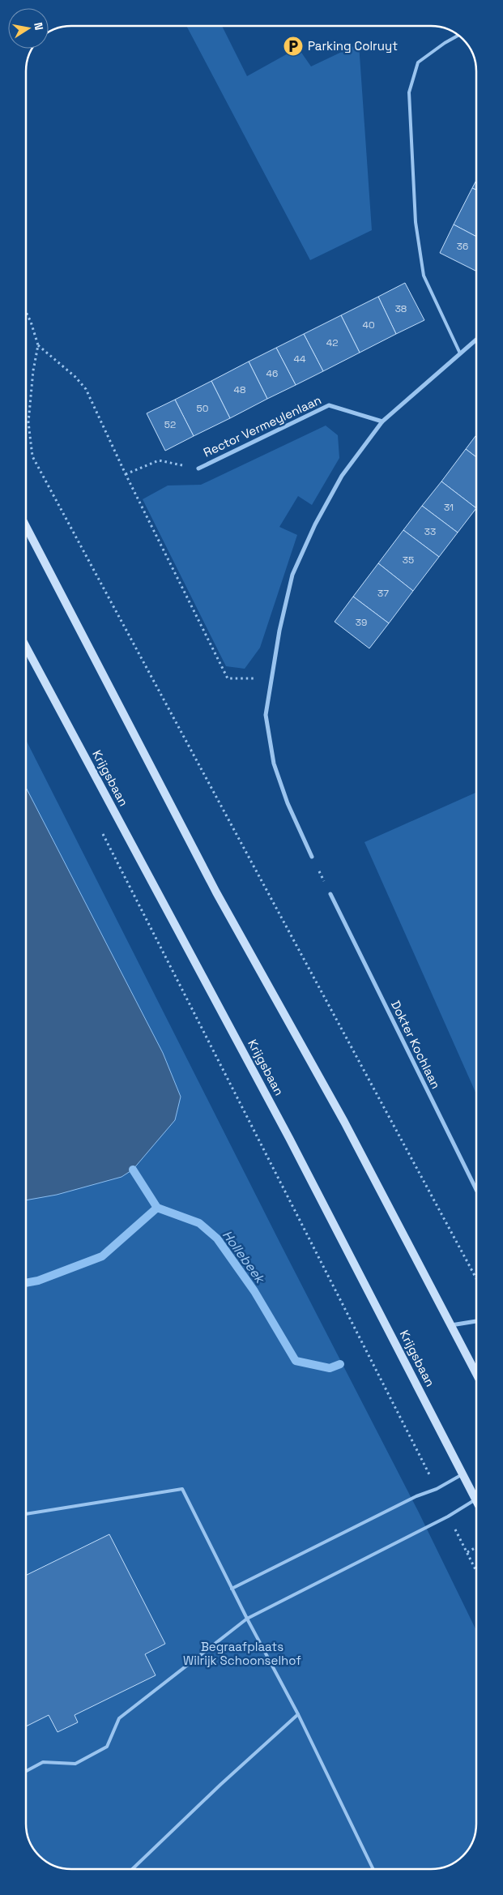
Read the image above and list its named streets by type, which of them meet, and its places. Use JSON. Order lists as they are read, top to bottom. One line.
{"streets":{"main road":["Krijgsbaan"],"street":["Rector Vermeylenlaan","Dokter Kochlaan"]},"water":["Hollebeek"],"parks":["Begraafplaats Wilrijk Schoonselhof"],"places":{"parking":["Parking Colruyt"]},"house_numbers":["36","38","40","42","44","46","48","50","52","31","33","35","37","39"],"north":"right"}
